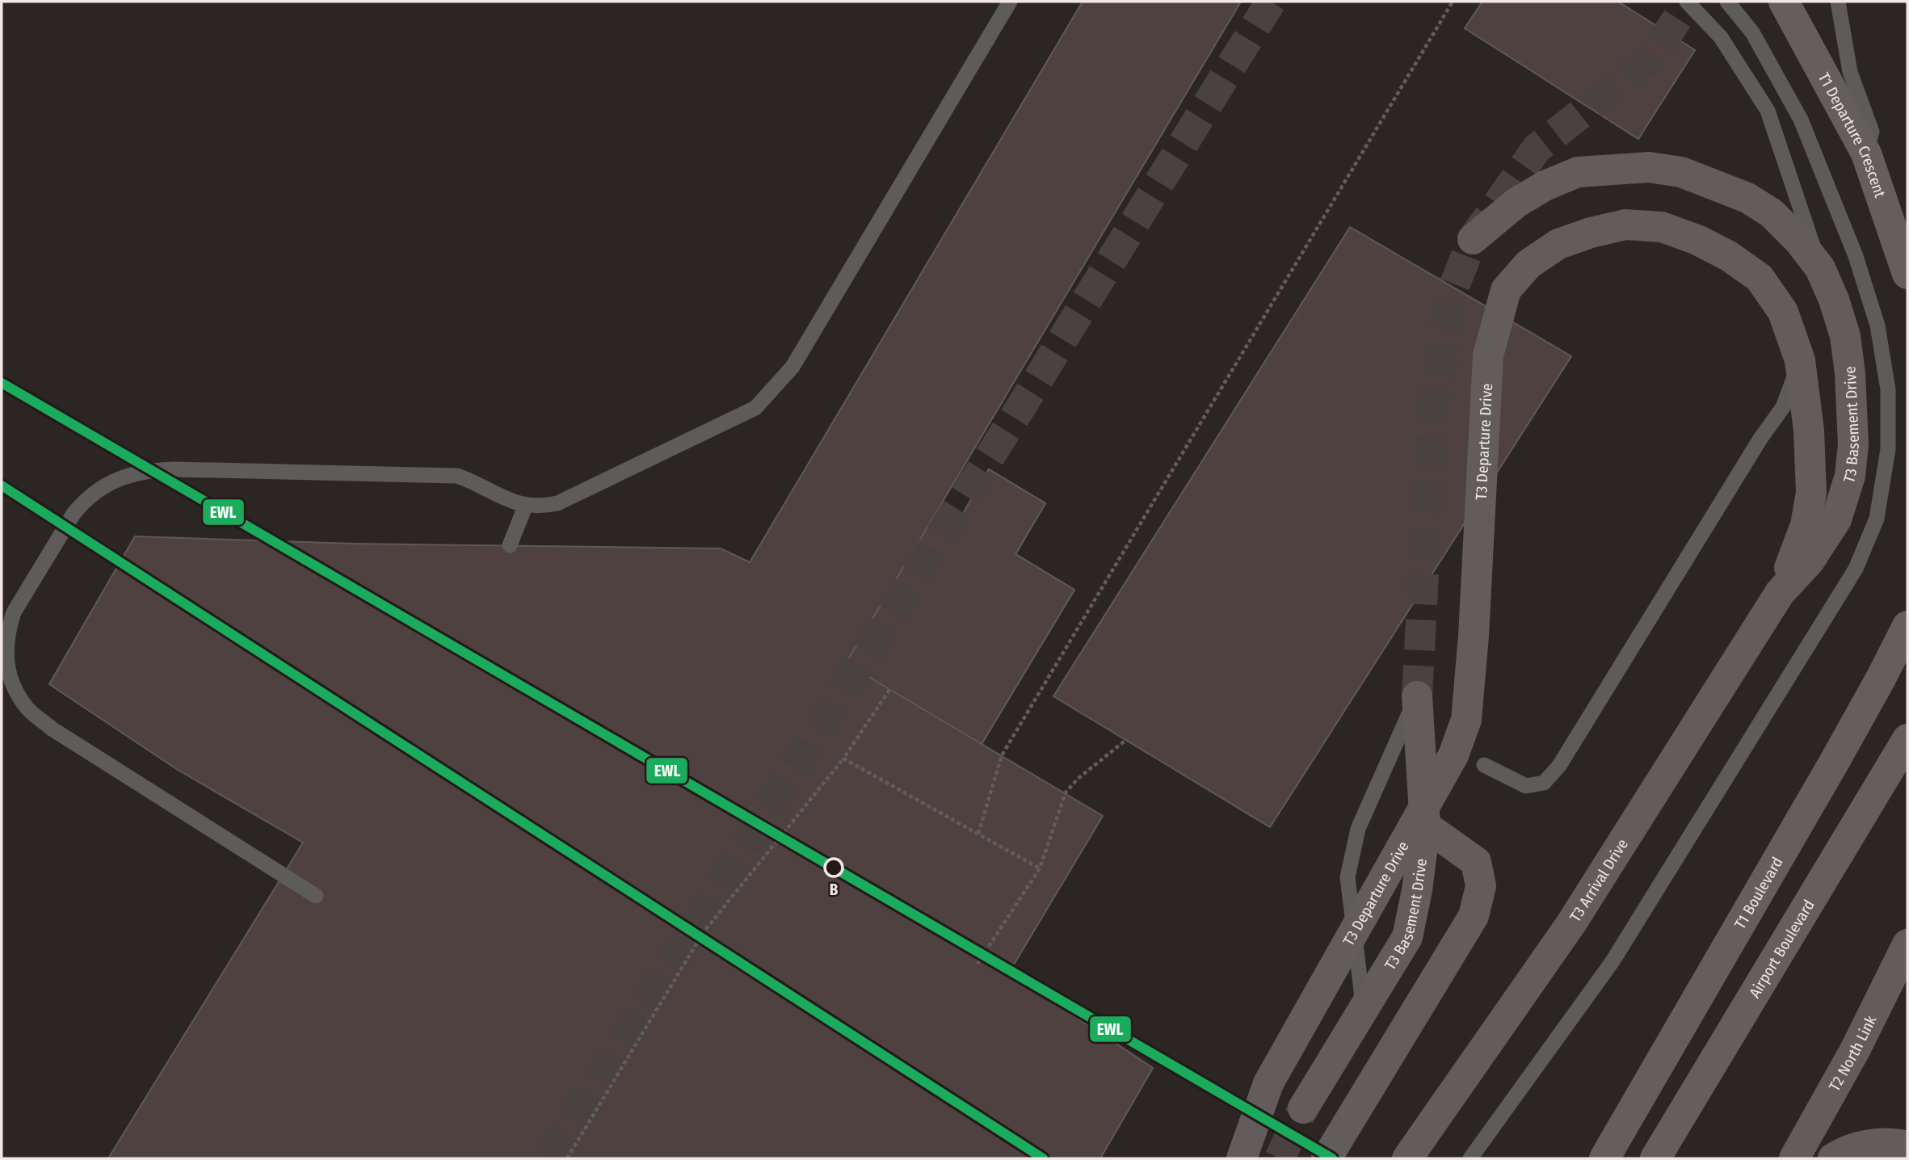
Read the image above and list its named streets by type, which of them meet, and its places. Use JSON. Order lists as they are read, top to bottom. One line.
{"streets":{"highway":["T1 Departure Crescent","T1 Boulevard","Airport Boulevard"],"main road":["T3 Basement Drive","T3 Departure Drive","T3 Arrival Drive","T2 North Link"]},"crossings":[["T3 Basement Drive","T3 Departure Drive"],["T3 Basement Drive","T3 Arrival Drive"],["T3 Departure Drive","T3 Arrival Drive"]],"places":["B"],"lines":["transit line EWL"]}
